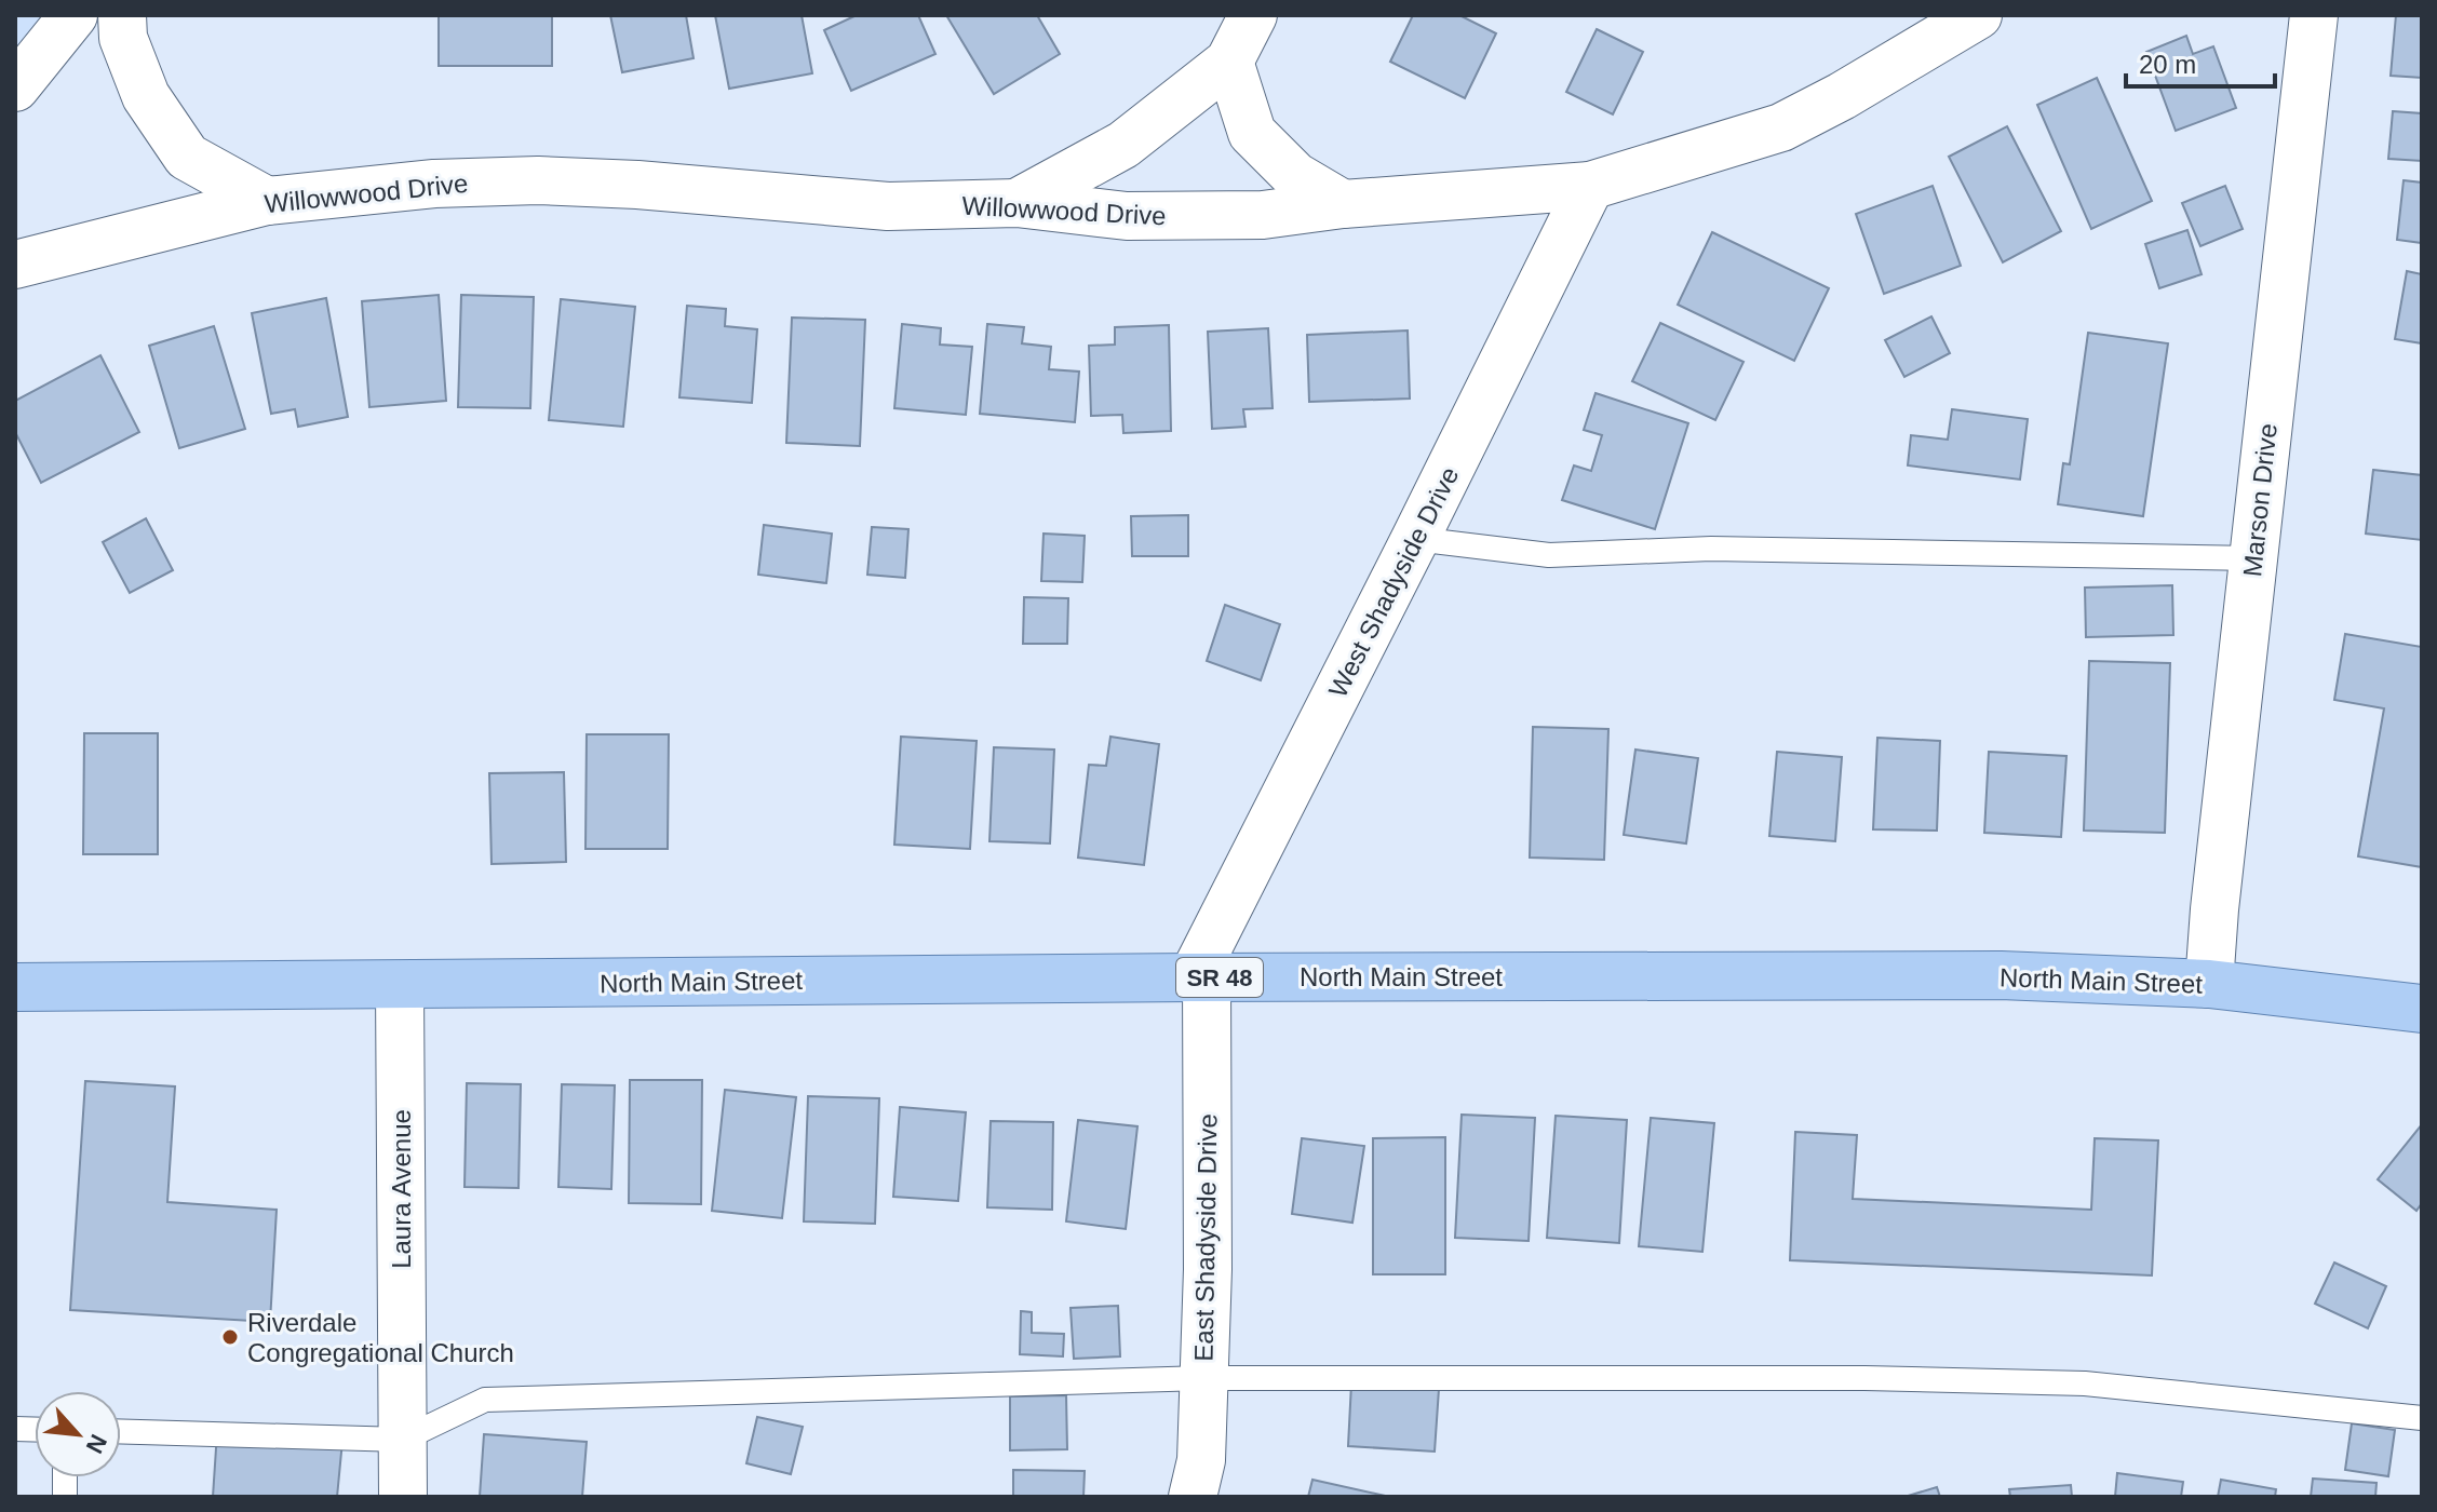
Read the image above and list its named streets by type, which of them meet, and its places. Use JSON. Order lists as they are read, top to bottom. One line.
{"streets":{"main road":["North Main Street","SR 48"],"street":["Willowwood Drive","Marson Drive","West Shadyside Drive","Laura Avenue","East Shadyside Drive"]},"crossings":[["Willowwood Drive","West Shadyside Drive"],["Marson Drive","North Main Street"],["West Shadyside Drive","North Main Street"],["West Shadyside Drive","East Shadyside Drive"],["North Main Street","Laura Avenue"],["North Main Street","East Shadyside Drive"]],"places":["Riverdale Congregational Church"],"scale_bar":"20 m","north":"bottom right"}
